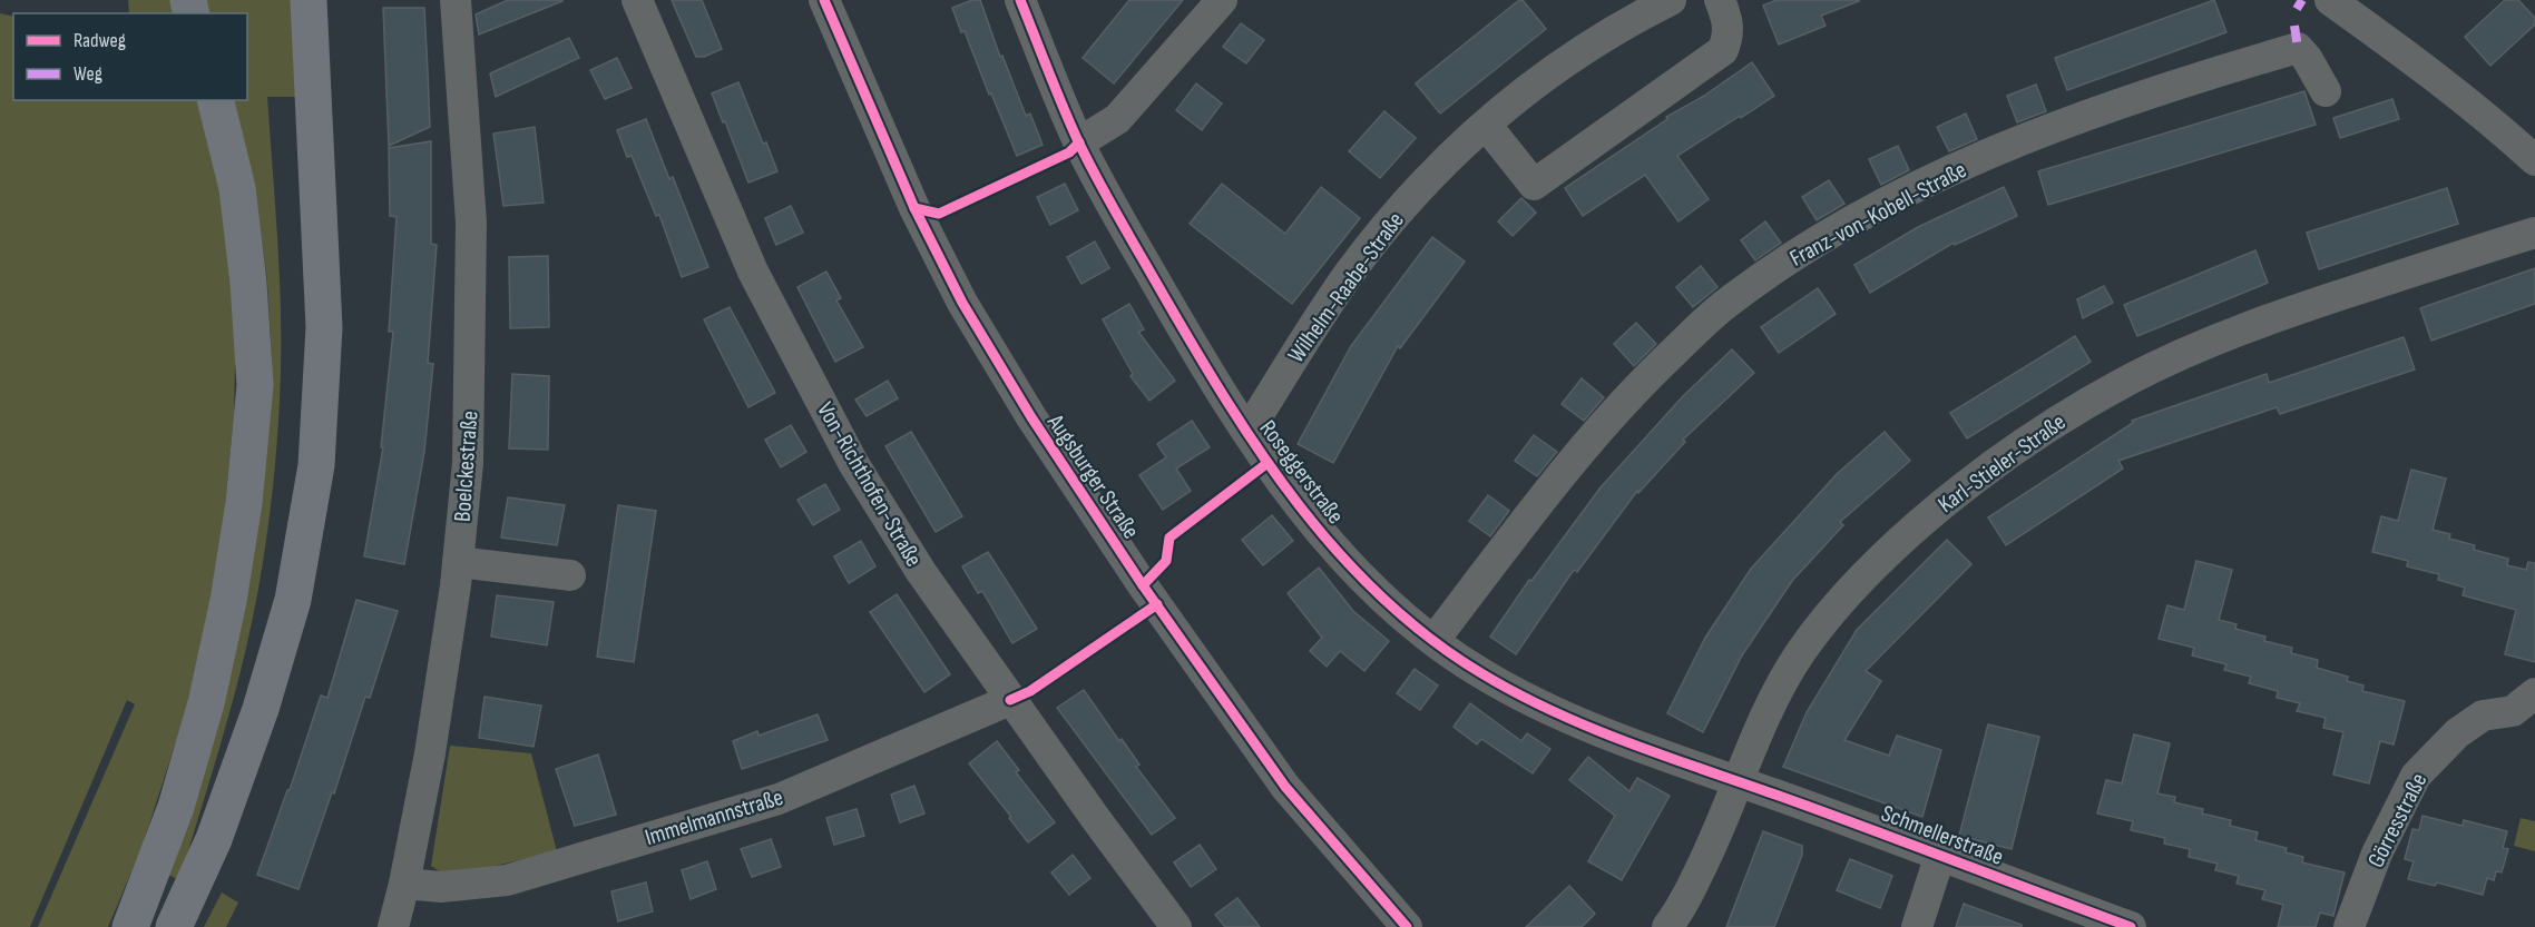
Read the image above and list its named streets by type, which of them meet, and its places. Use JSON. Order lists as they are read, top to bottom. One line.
{"streets":{"street":["Franz-von-Kobell-Straße","Wilhelm-Raabe-Straße","Karl-Stieler-Straße","Boelckestraße","Roseggerstraße","Augsburger Straße","Von-Richthofen-Straße","Immelmannstraße","Görresstraße","Schmellerstraße"]},"crossings":[["Franz-von-Kobell-Straße","Roseggerstraße"],["Wilhelm-Raabe-Straße","Roseggerstraße"],["Karl-Stieler-Straße","Roseggerstraße"],["Karl-Stieler-Straße","Schmellerstraße"],["Boelckestraße","Immelmannstraße"],["Roseggerstraße","Schmellerstraße"],["Von-Richthofen-Straße","Immelmannstraße"]],"legend":["Radweg","Weg"]}
